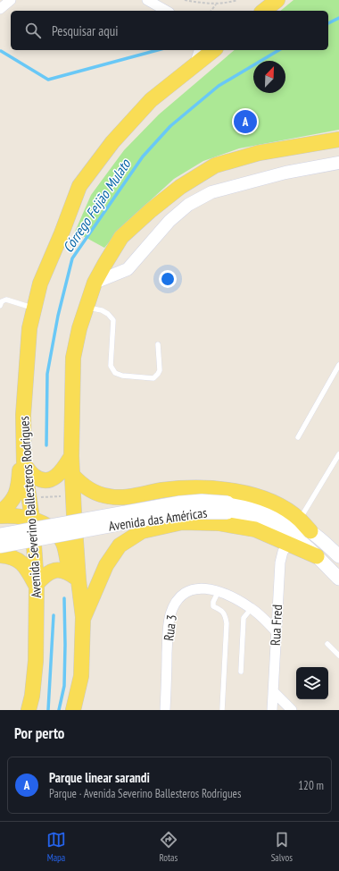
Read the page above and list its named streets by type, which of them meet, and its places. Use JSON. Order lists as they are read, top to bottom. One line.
{"streets":{"main road":["Avenida Severino Ballesteros Rodrigues","Avenida das Américas"],"street":["Rua Fred","Rua 3"]},"crossings":[["Rua Fred","Rua 3"]],"water":["Córrego Feijão Mulato"],"north":"top right","page":{"search":"Pesquisar aqui","pins":"A","heading":"Por perto","list":[{"mark":"A","name":"Parque linear sarandi","note":"Parque · Avenida Severino Ballesteros Rodrigues","value":"120 m"}],"nav":["Mapa","Rotas","Salvos"]}}
